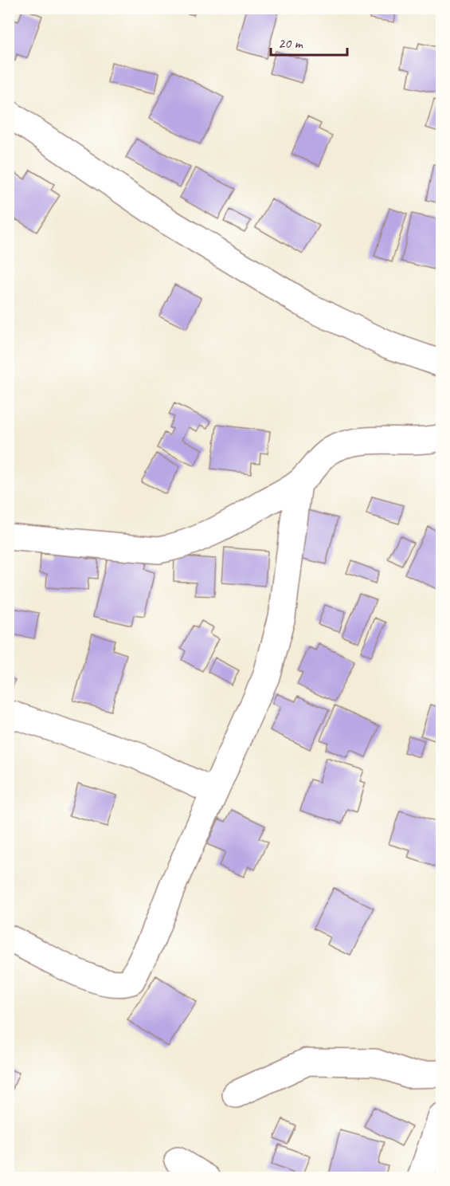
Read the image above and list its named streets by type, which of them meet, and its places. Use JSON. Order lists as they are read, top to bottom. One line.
{"scale_bar":"20 m"}
